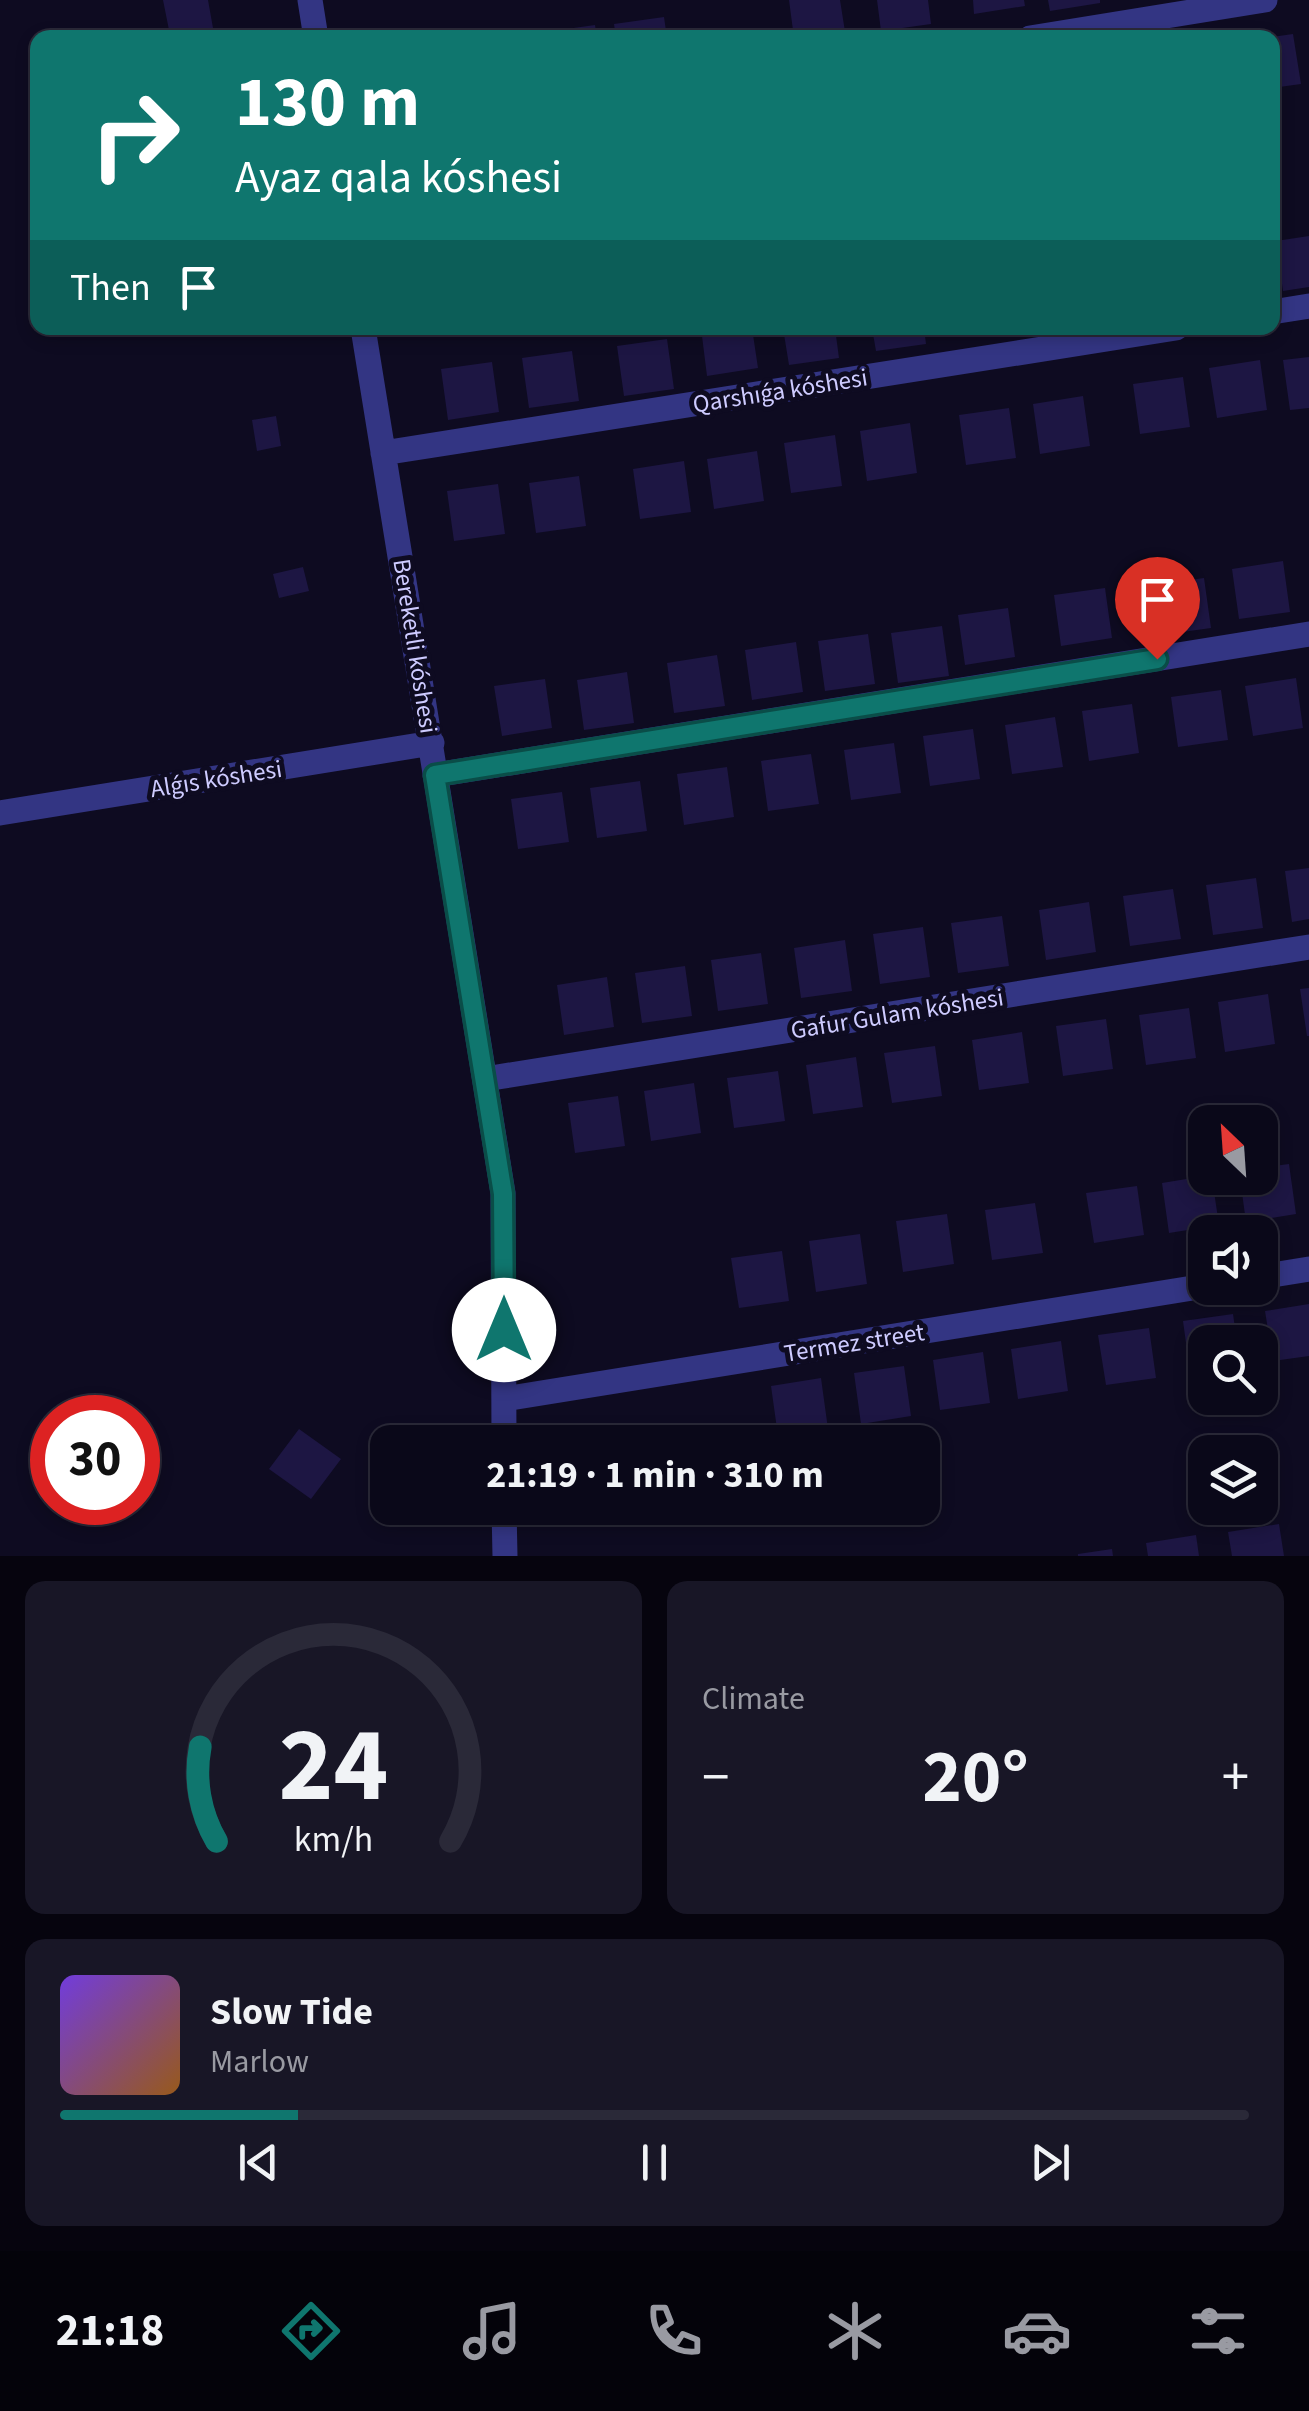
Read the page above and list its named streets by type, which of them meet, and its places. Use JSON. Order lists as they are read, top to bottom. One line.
{"streets":{"street":["Qarshıǵa kóshesi","Bereketli kóshesi","Alǵıs kóshesi","Gafur Gulam kóshesi","Termez street"]},"crossings":[["Qarshıǵa kóshesi","Bereketli kóshesi"],["Bereketli kóshesi","Alǵıs kóshesi"],["Bereketli kóshesi","Gafur Gulam kóshesi"],["Bereketli kóshesi","Termez street"]],"north":"top left","page":{"turn":["130 m","Ayaz qala kóshesi"],"then":"Then","limit":"30","trip":"21:19 · 1 min · 310 m","tile":"Climate","heat":["−","20°","+"],"song":["Slow Tide","Marlow"],"tabs":"21:18","gauge":["24","km/h"]}}
